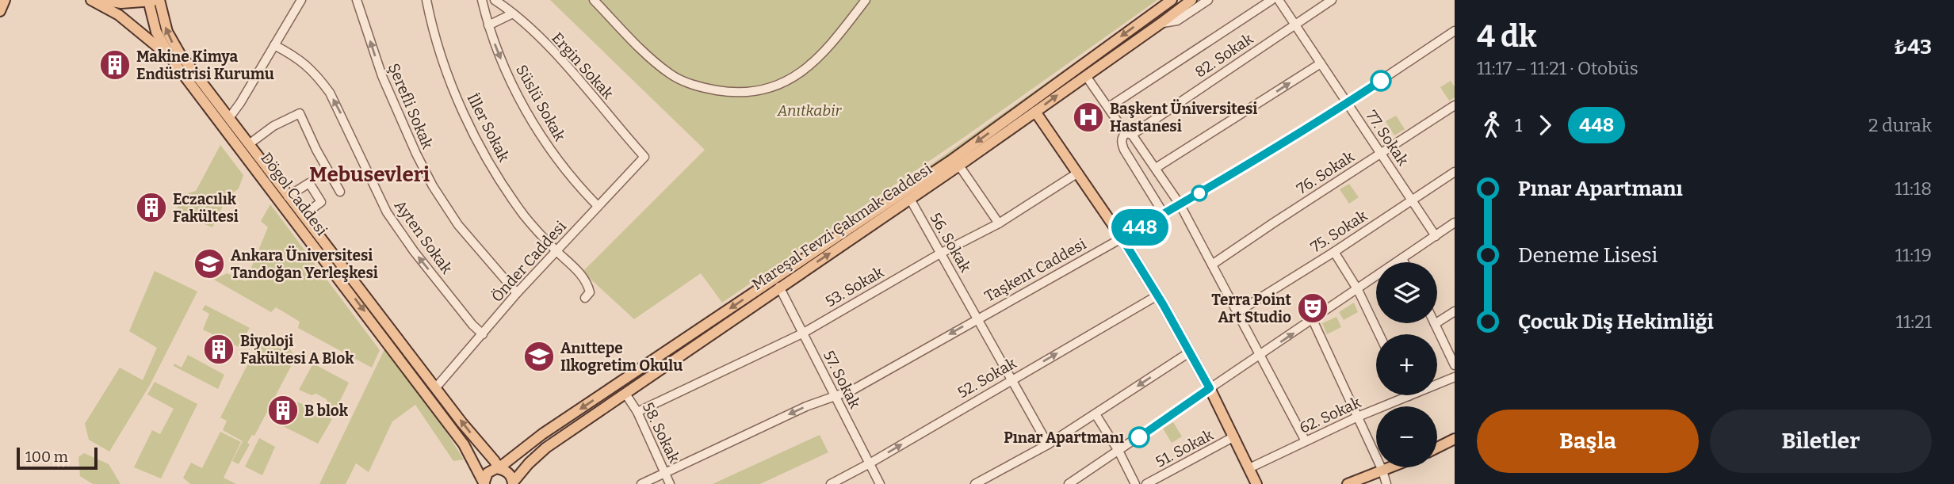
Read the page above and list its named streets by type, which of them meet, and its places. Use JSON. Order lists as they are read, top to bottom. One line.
{"streets":{"main road":["Dögol Caddesi","Mareşal Fevzi Çakmak Caddesi"],"street":["82. Sokak","Ergin Sokak","Süslü Sokak","Şerefli Sokak","İller Sokak","77. Sokak","76. Sokak","75. Sokak","Ayten Sokak","56. Sokak","Önder Caddesi","Taşkent Caddesi","53. Sokak","52. Sokak","57. Sokak","62. Sokak","58. Sokak","51. Sokak"]},"crossings":[["82. Sokak","77. Sokak"],["Ergin Sokak","Önder Caddesi"],["Süslü Sokak","Önder Caddesi"],["Şerefli Sokak","Önder Caddesi"],["İller Sokak","Önder Caddesi"],["77. Sokak","76. Sokak"],["77. Sokak","75. Sokak"],["77. Sokak","Taşkent Caddesi"],["Dögol Caddesi","Mareşal Fevzi Çakmak Caddesi"],["Dögol Caddesi","Önder Caddesi"],["Mareşal Fevzi Çakmak Caddesi","56. Sokak"],["Mareşal Fevzi Çakmak Caddesi","57. Sokak"],["Mareşal Fevzi Çakmak Caddesi","58. Sokak"],["Ayten Sokak","Önder Caddesi"],["56. Sokak","Taşkent Caddesi"],["56. Sokak","53. Sokak"],["56. Sokak","52. Sokak"],["Taşkent Caddesi","57. Sokak"],["Taşkent Caddesi","58. Sokak"],["53. Sokak","57. Sokak"],["53. Sokak","58. Sokak"],["52. Sokak","57. Sokak"]],"one_way":["Süslü Sokak","Şerefli Sokak","Ayten Sokak","Taşkent Caddesi","52. Sokak"],"districts":["Mebusevleri"],"parks":["Anıtkabir"],"places":{"building":["Makine Kimya Endüstrisi Kurumu","Eczacılık Fakültesi","Biyoloji Fakültesi A Blok","B blok"],"hospital":["Başkent Üniversitesi Hastanesi"],"school or university":["Ankara Üniversitesi Tandoğan Yerleşkesi","Anıttepe Ilkogretim Okulu"],"theatre":["Terra Point Art Studio"],"other":["Pınar Apartmanı"]},"lines":["bus line 448"],"scale_bar":"100 m","page":{"on_map":"448","heading":["4 dk","11:17 – 11:21 · Otobüs","₺43"],"legs":["1","448","2 durak"],"list":[{"name":"Pınar Apartmanı","value":"11:18"},{"name":"Deneme Lisesi","value":"11:19"},{"name":"Çocuk Diş Hekimliği","value":"11:21"}],"map_buttons":["+","−"],"buttons":["Başla","Biletler"],"scale":"100 m"}}
